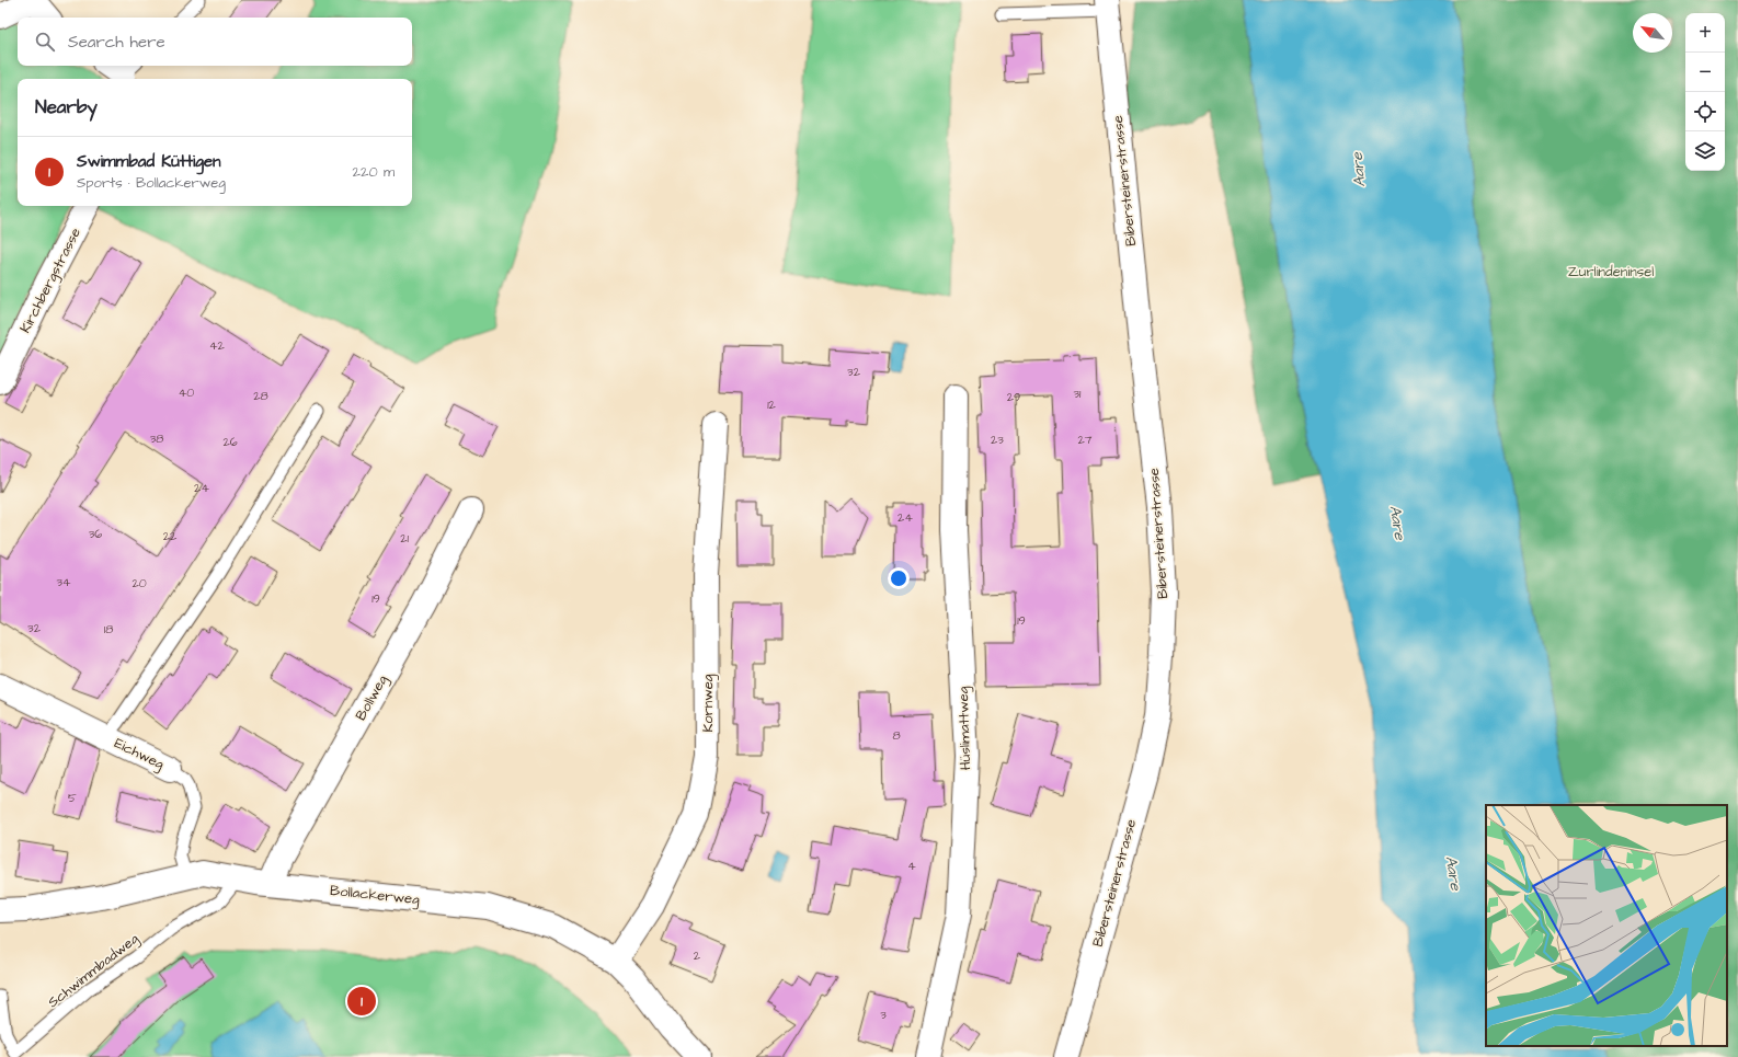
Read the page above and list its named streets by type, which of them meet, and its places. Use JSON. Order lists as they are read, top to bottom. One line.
{"streets":{"street":["Bibersteinerstrasse","Kirchbergstrasse","Bollweg","Kornweg","Hüslimattweg","Eichweg","Bollackerweg"],"lane":["Schwimmbadweg"]},"crossings":[["Bollweg","Bollackerweg"],["Kornweg","Bollackerweg"],["Eichweg","Bollackerweg"],["Bollackerweg","Schwimmbadweg"]],"water":["Aare"],"parks":["Zurlindeninsel"],"house_numbers":["42","32","40","31","28","29","12","38","23","27","26","24","24","36","22","21","34","20","19","19","32","18","8","5","4","2","3"],"north":"top left","page":{"map_buttons":["+","−"],"search":"Search here","heading":"Nearby","list":[{"mark":"1","name":"Swimmbad Küttigen","note":"Sports · Bollackerweg","value":"220 m"}],"pins":"1"}}
